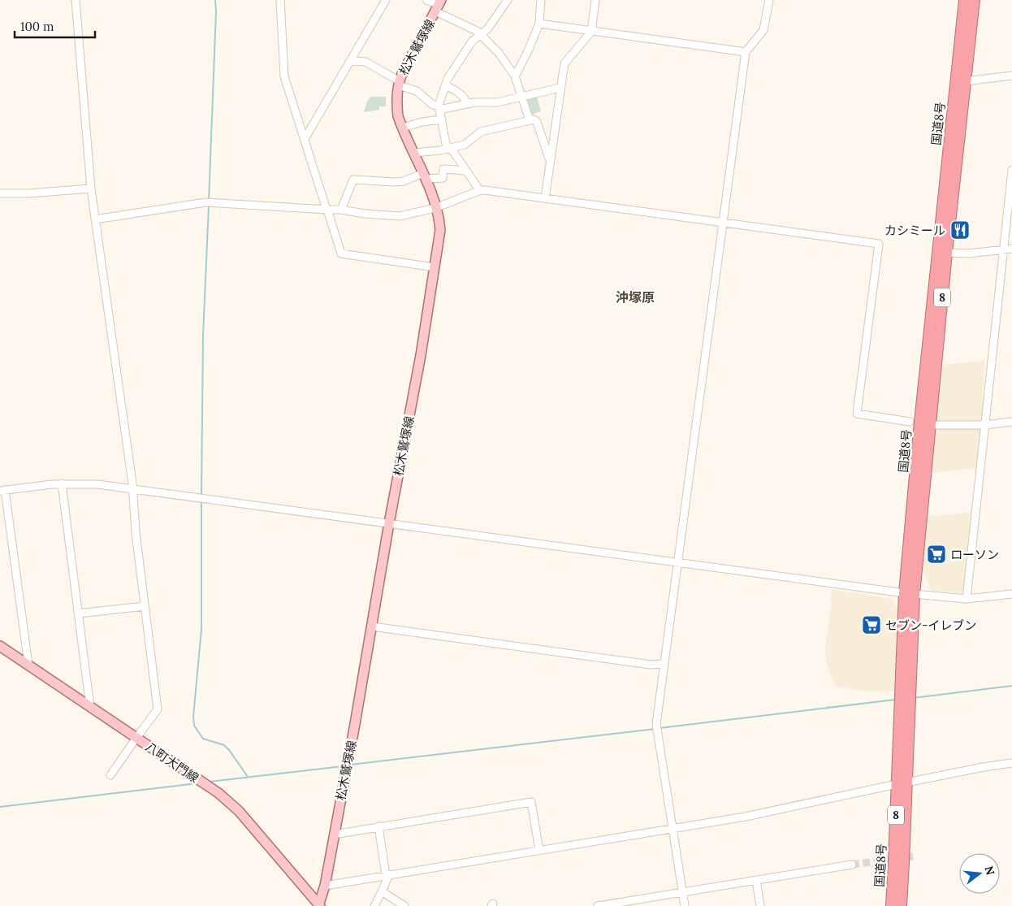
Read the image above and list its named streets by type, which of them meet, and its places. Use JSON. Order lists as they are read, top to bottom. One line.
{"streets":{"highway":["国道8号","8"],"main road":["松木鷲塚線","八町大門線"]},"crossings":[["松木鷲塚線","八町大門線"],["国道8号","8"]],"districts":["沖塚原"],"places":{"restaurant":["カシミール"],"supermarket":["ローソン","セブン-イレブン"]},"scale_bar":"100 m","north":"right"}
